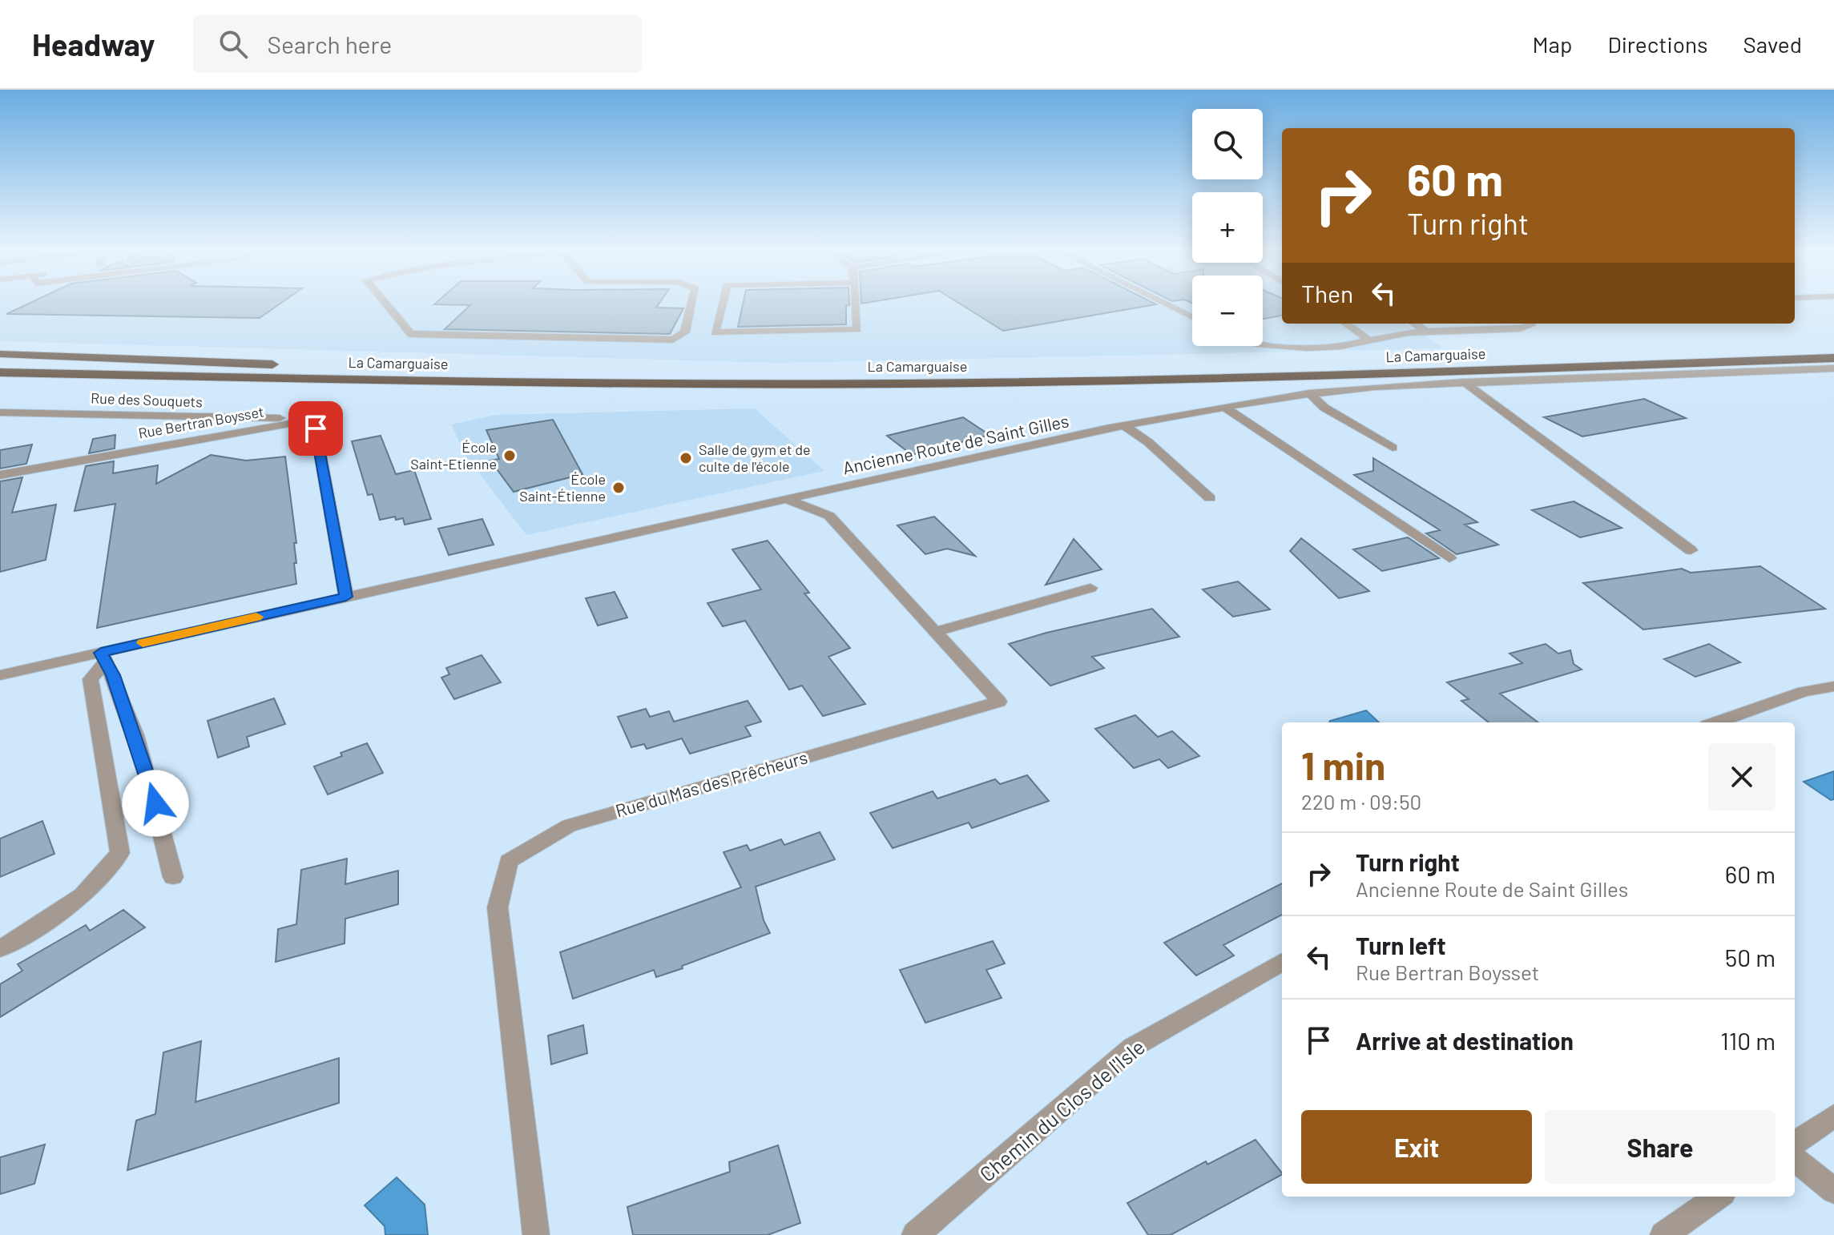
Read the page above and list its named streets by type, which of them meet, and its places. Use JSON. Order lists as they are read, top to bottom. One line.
{"streets":{"highway":["La Camarguaise"],"street":["Rue des Souquets","Rue Bertran Boysset","Ancienne Route de Saint Gilles","Rue du Mas des Prêcheurs","Chemin du Clos de l'Isle"]},"crossings":[["Rue des Souquets","Rue Bertran Boysset"],["Rue Bertran Boysset","Ancienne Route de Saint Gilles"],["Ancienne Route de Saint Gilles","Rue du Mas des Prêcheurs"]],"places":["École Saint-Etienne","Salle de gym et de culte de l'école","École Saint-Étienne"],"page":{"header":"Headway","search":"Search here","nav":["Map","Directions","Saved"],"map_buttons":["+","−"],"turn":["60 m","Turn right"],"then":"Then","heading":["1 min","220 m · 09:50"],"list":[{"name":"Turn right","note":"Ancienne Route de Saint Gilles","value":"60 m"},{"name":"Turn left","note":"Rue Bertran Boysset","value":"50 m"},{"name":"Arrive at destination","value":"110 m"}],"buttons":["Exit","Share"]}}
